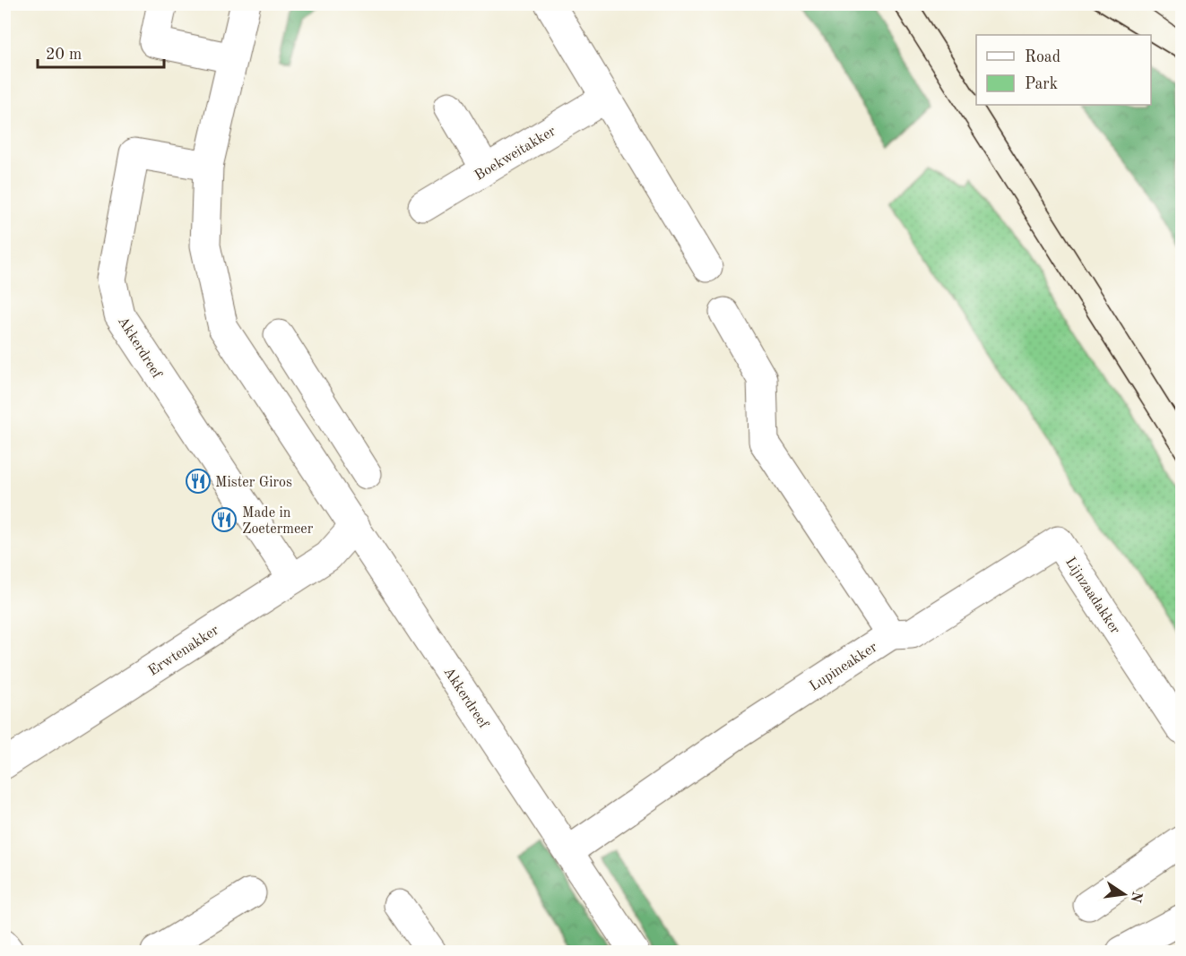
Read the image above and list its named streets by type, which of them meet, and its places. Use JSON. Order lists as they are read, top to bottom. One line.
{"streets":{"street":["Boekweitakker","Akkerdreef","Lijnzaadakker","Erwtenakker","Lupineakker"]},"crossings":[["Akkerdreef","Erwtenakker"],["Akkerdreef","Lupineakker"],["Lijnzaadakker","Lupineakker"]],"places":{"restaurant":["Mister Giros","Made in Zoetermeer"]},"legend":["Road","Park"],"scale_bar":"20 m","north":"right"}
